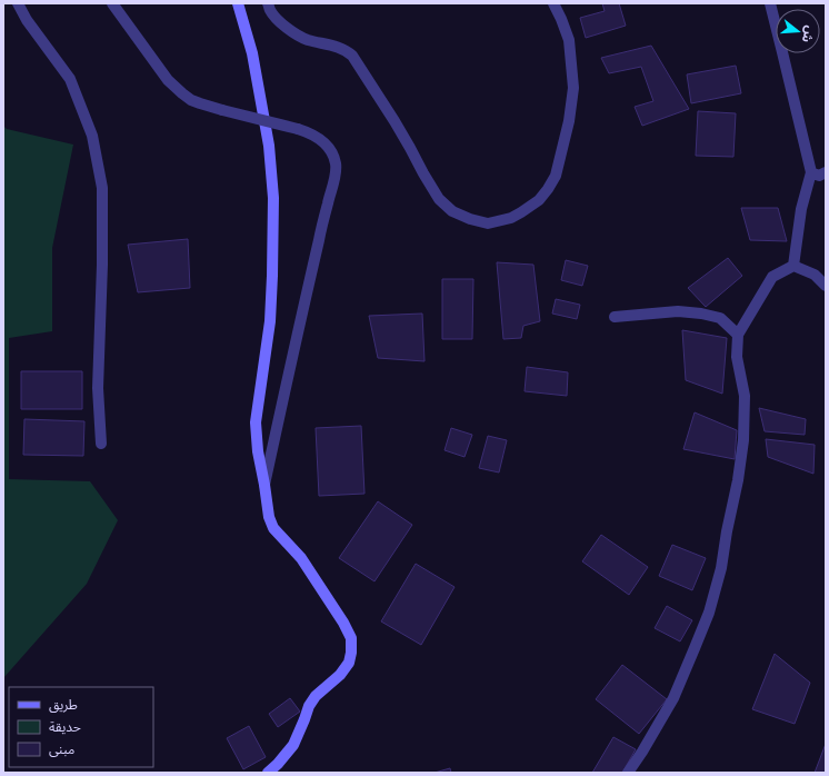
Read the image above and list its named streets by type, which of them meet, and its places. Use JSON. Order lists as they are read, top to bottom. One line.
{"legend":["طريق","حديقة","مبنى"],"north":"right"}
